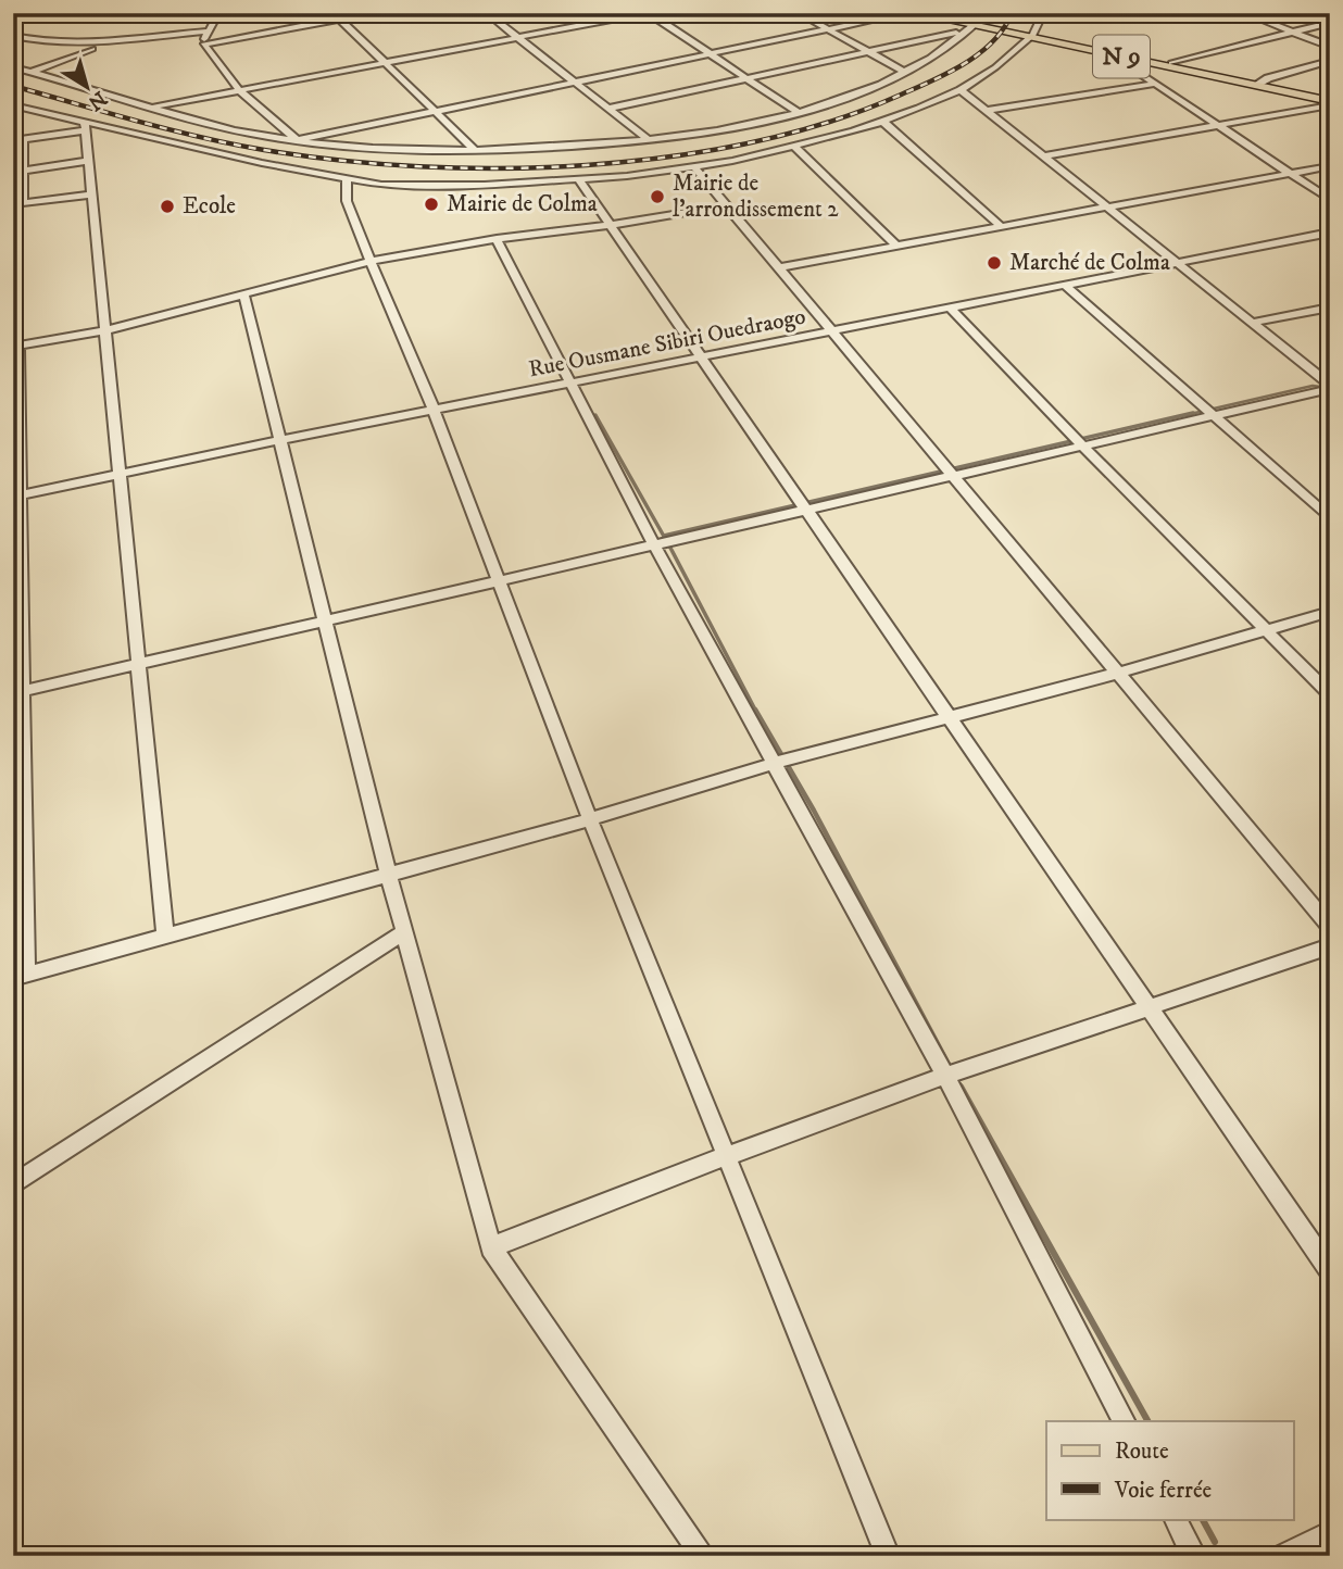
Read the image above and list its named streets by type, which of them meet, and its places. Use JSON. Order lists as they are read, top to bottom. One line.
{"streets":{"main road":["N 9"],"street":["Rue Ousmane Sibiri Ouedraogo"]},"places":["Mairie de l'arrondissement 2","Mairie de Colma","Ecole","Marché de Colma"],"legend":["Route","Voie ferrée"],"north":"bottom right"}
